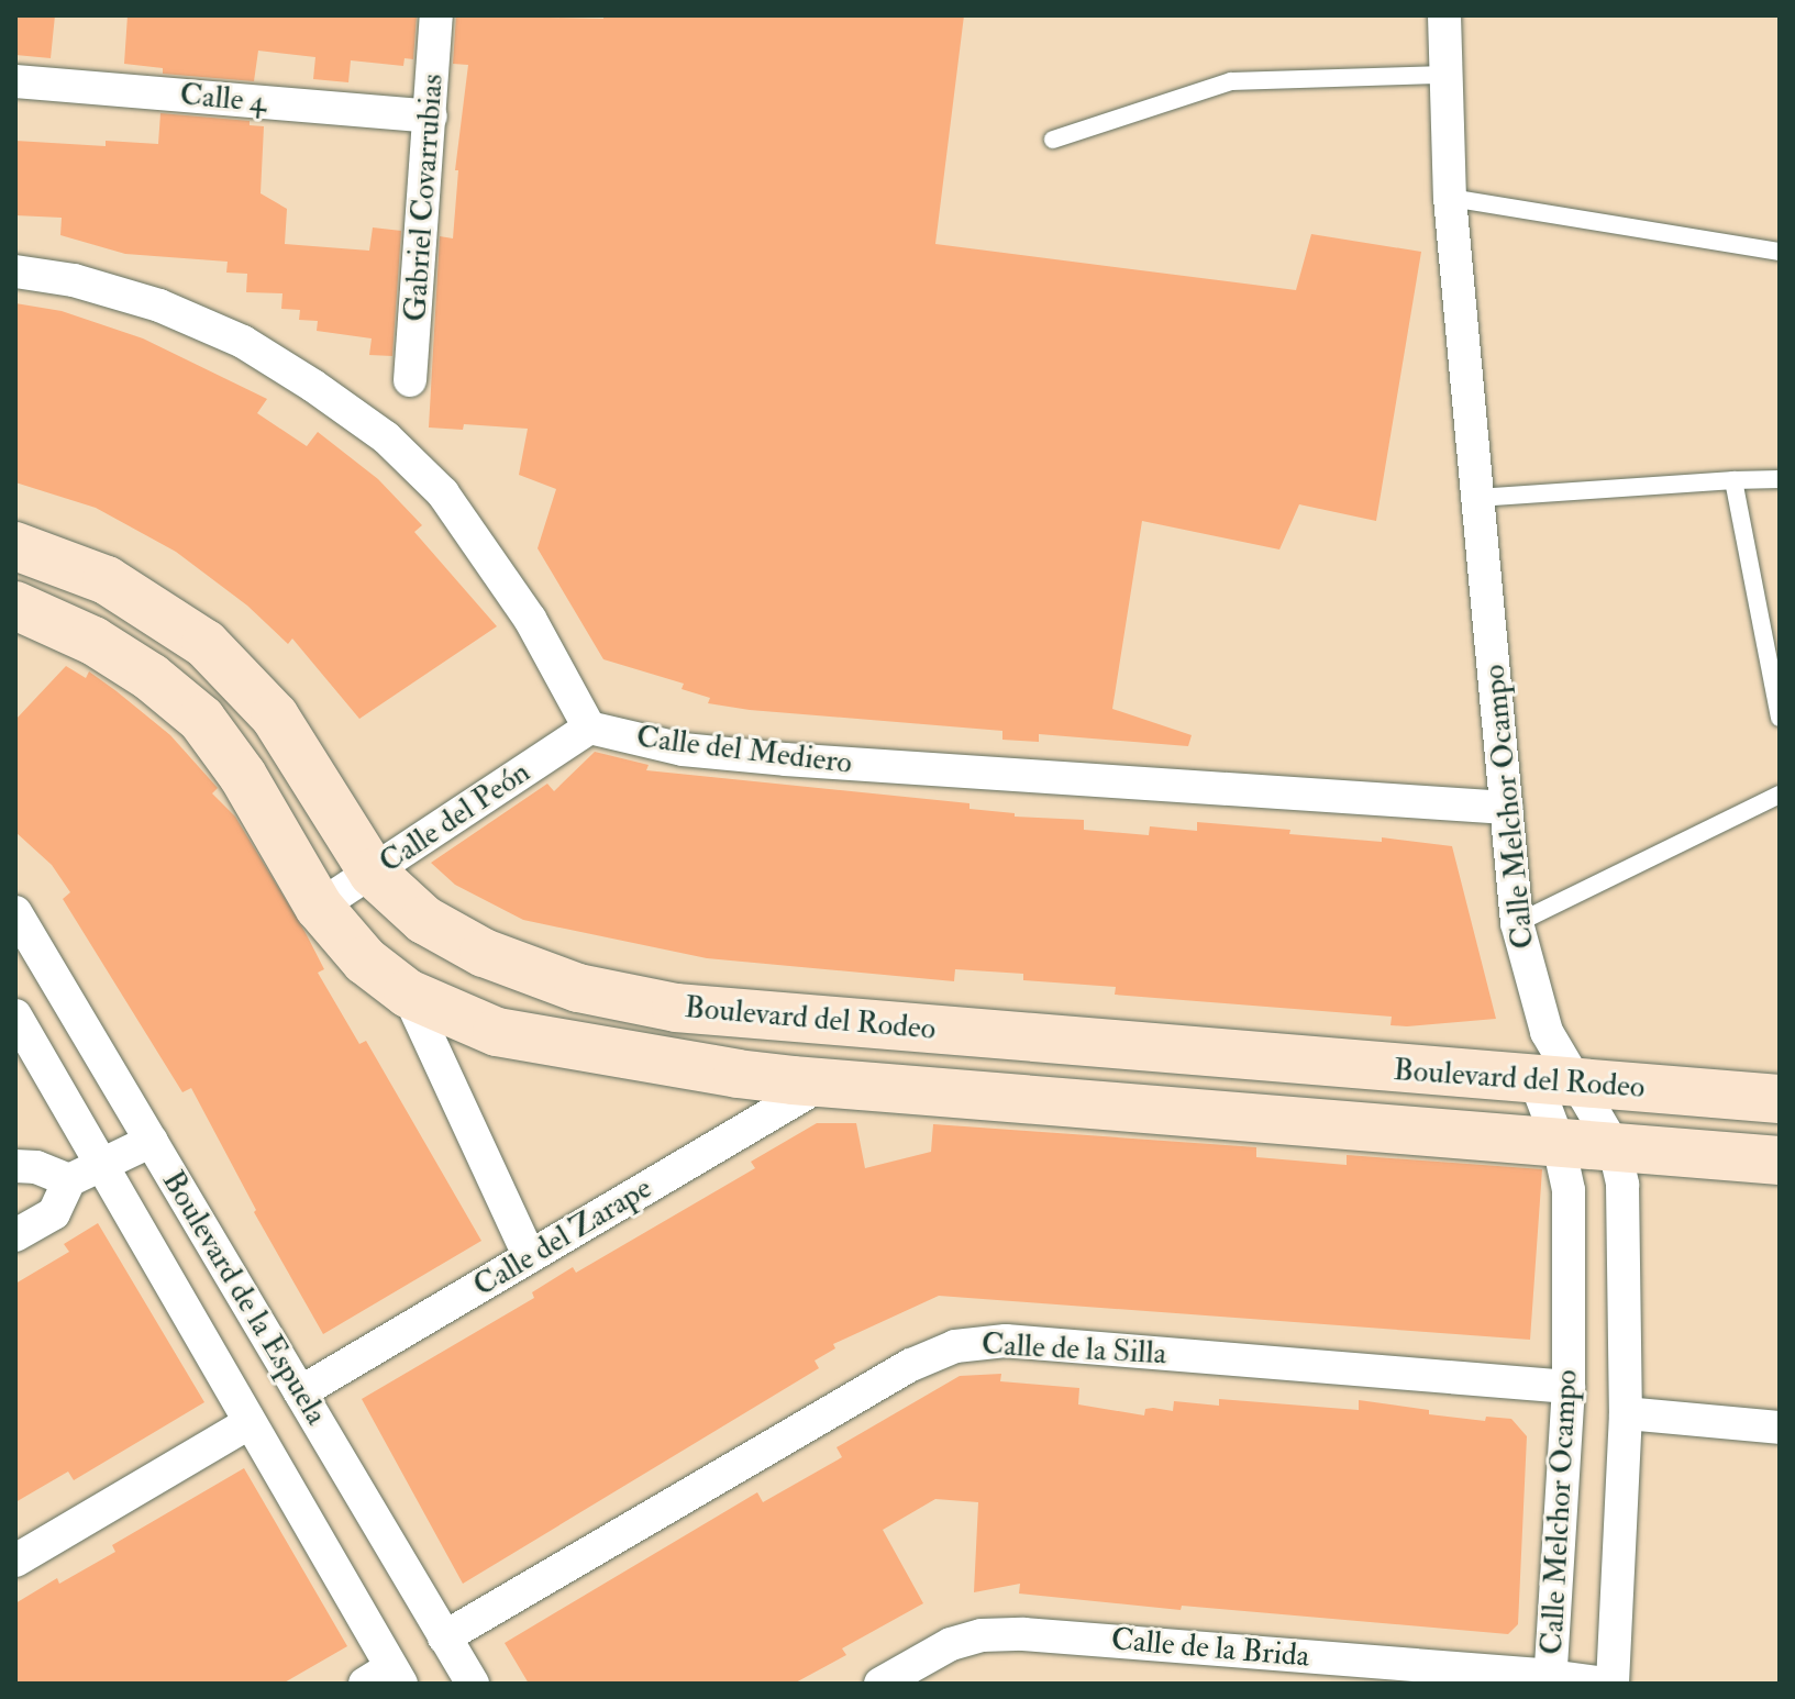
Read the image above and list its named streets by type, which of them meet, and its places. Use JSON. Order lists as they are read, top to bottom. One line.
{"streets":{"street":["Calle 4","Gabriel Covarrubias","Calle del Mediero","Calle Melchor Ocampo","Calle del Peón","Boulevard del Rodeo","Calle del Zarape","Boulevard de la Espuela","Calle de la Silla","Calle de la Brida"]},"crossings":[["Calle 4","Gabriel Covarrubias"],["Calle del Mediero","Calle Melchor Ocampo"],["Calle del Mediero","Calle del Peón"],["Calle Melchor Ocampo","Boulevard del Rodeo"],["Calle Melchor Ocampo","Calle de la Silla"],["Calle Melchor Ocampo","Calle de la Brida"],["Calle del Peón","Boulevard del Rodeo"],["Boulevard del Rodeo","Calle del Zarape"],["Calle del Zarape","Boulevard de la Espuela"],["Boulevard de la Espuela","Calle de la Silla"]]}
